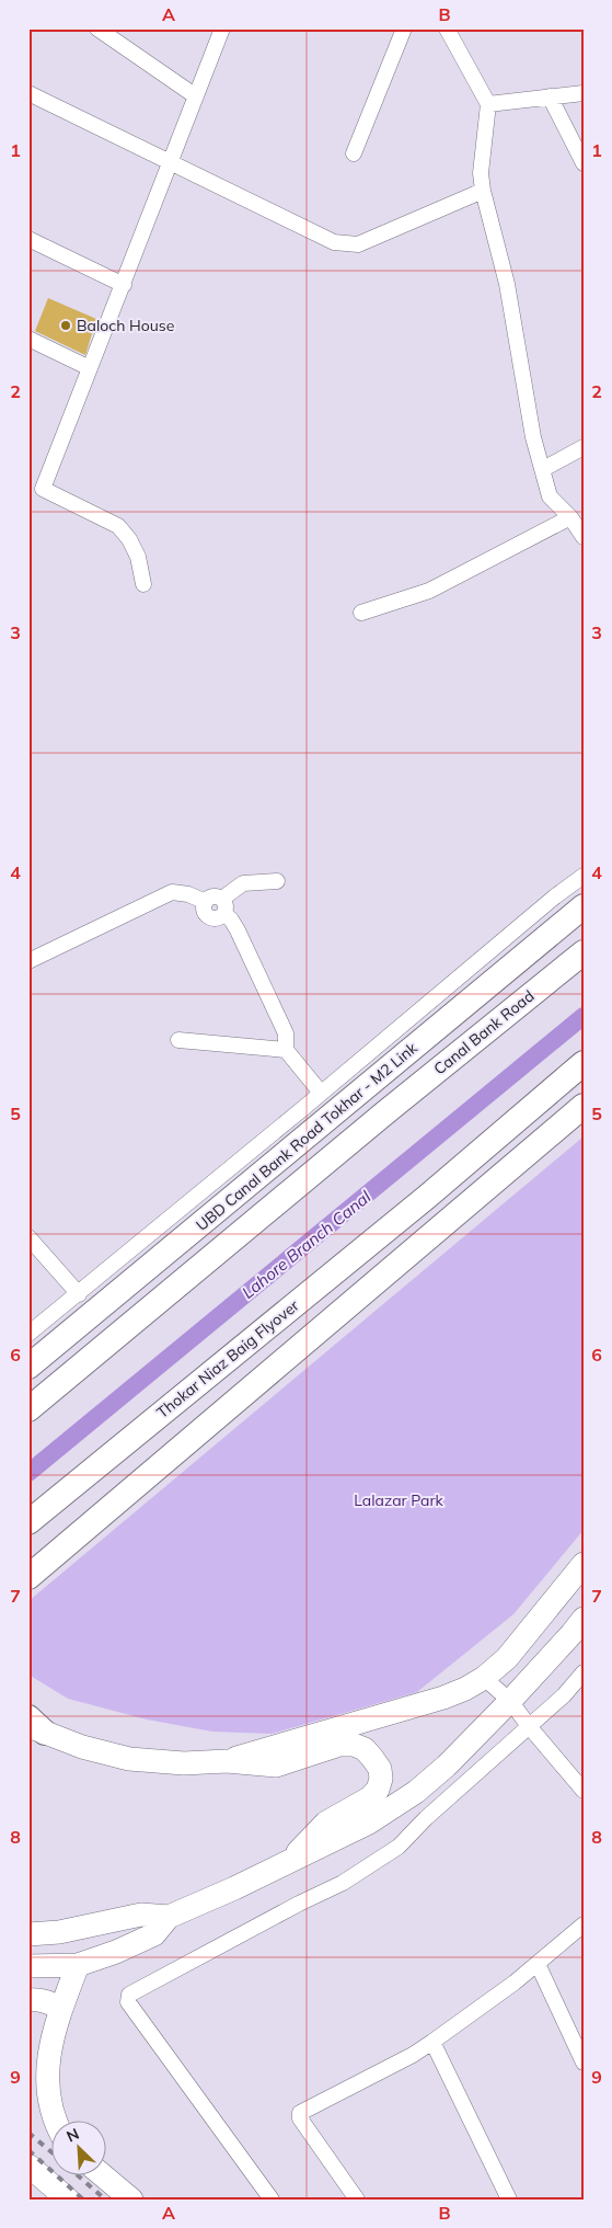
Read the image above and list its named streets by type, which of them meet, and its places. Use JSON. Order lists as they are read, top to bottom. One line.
{"streets":{"highway":["Canal Bank Road","UBD Canal Bank Road Tokhar - M2 Link","Thokar Niaz Baig Flyover"]},"water":["Lahore Branch Canal"],"parks":["Lalazar Park"],"places":["Baloch House"],"north":"top left","grid":{"columns":["A","B"],"rows":["1","2","3","4","5","6","7","8","9"]}}
